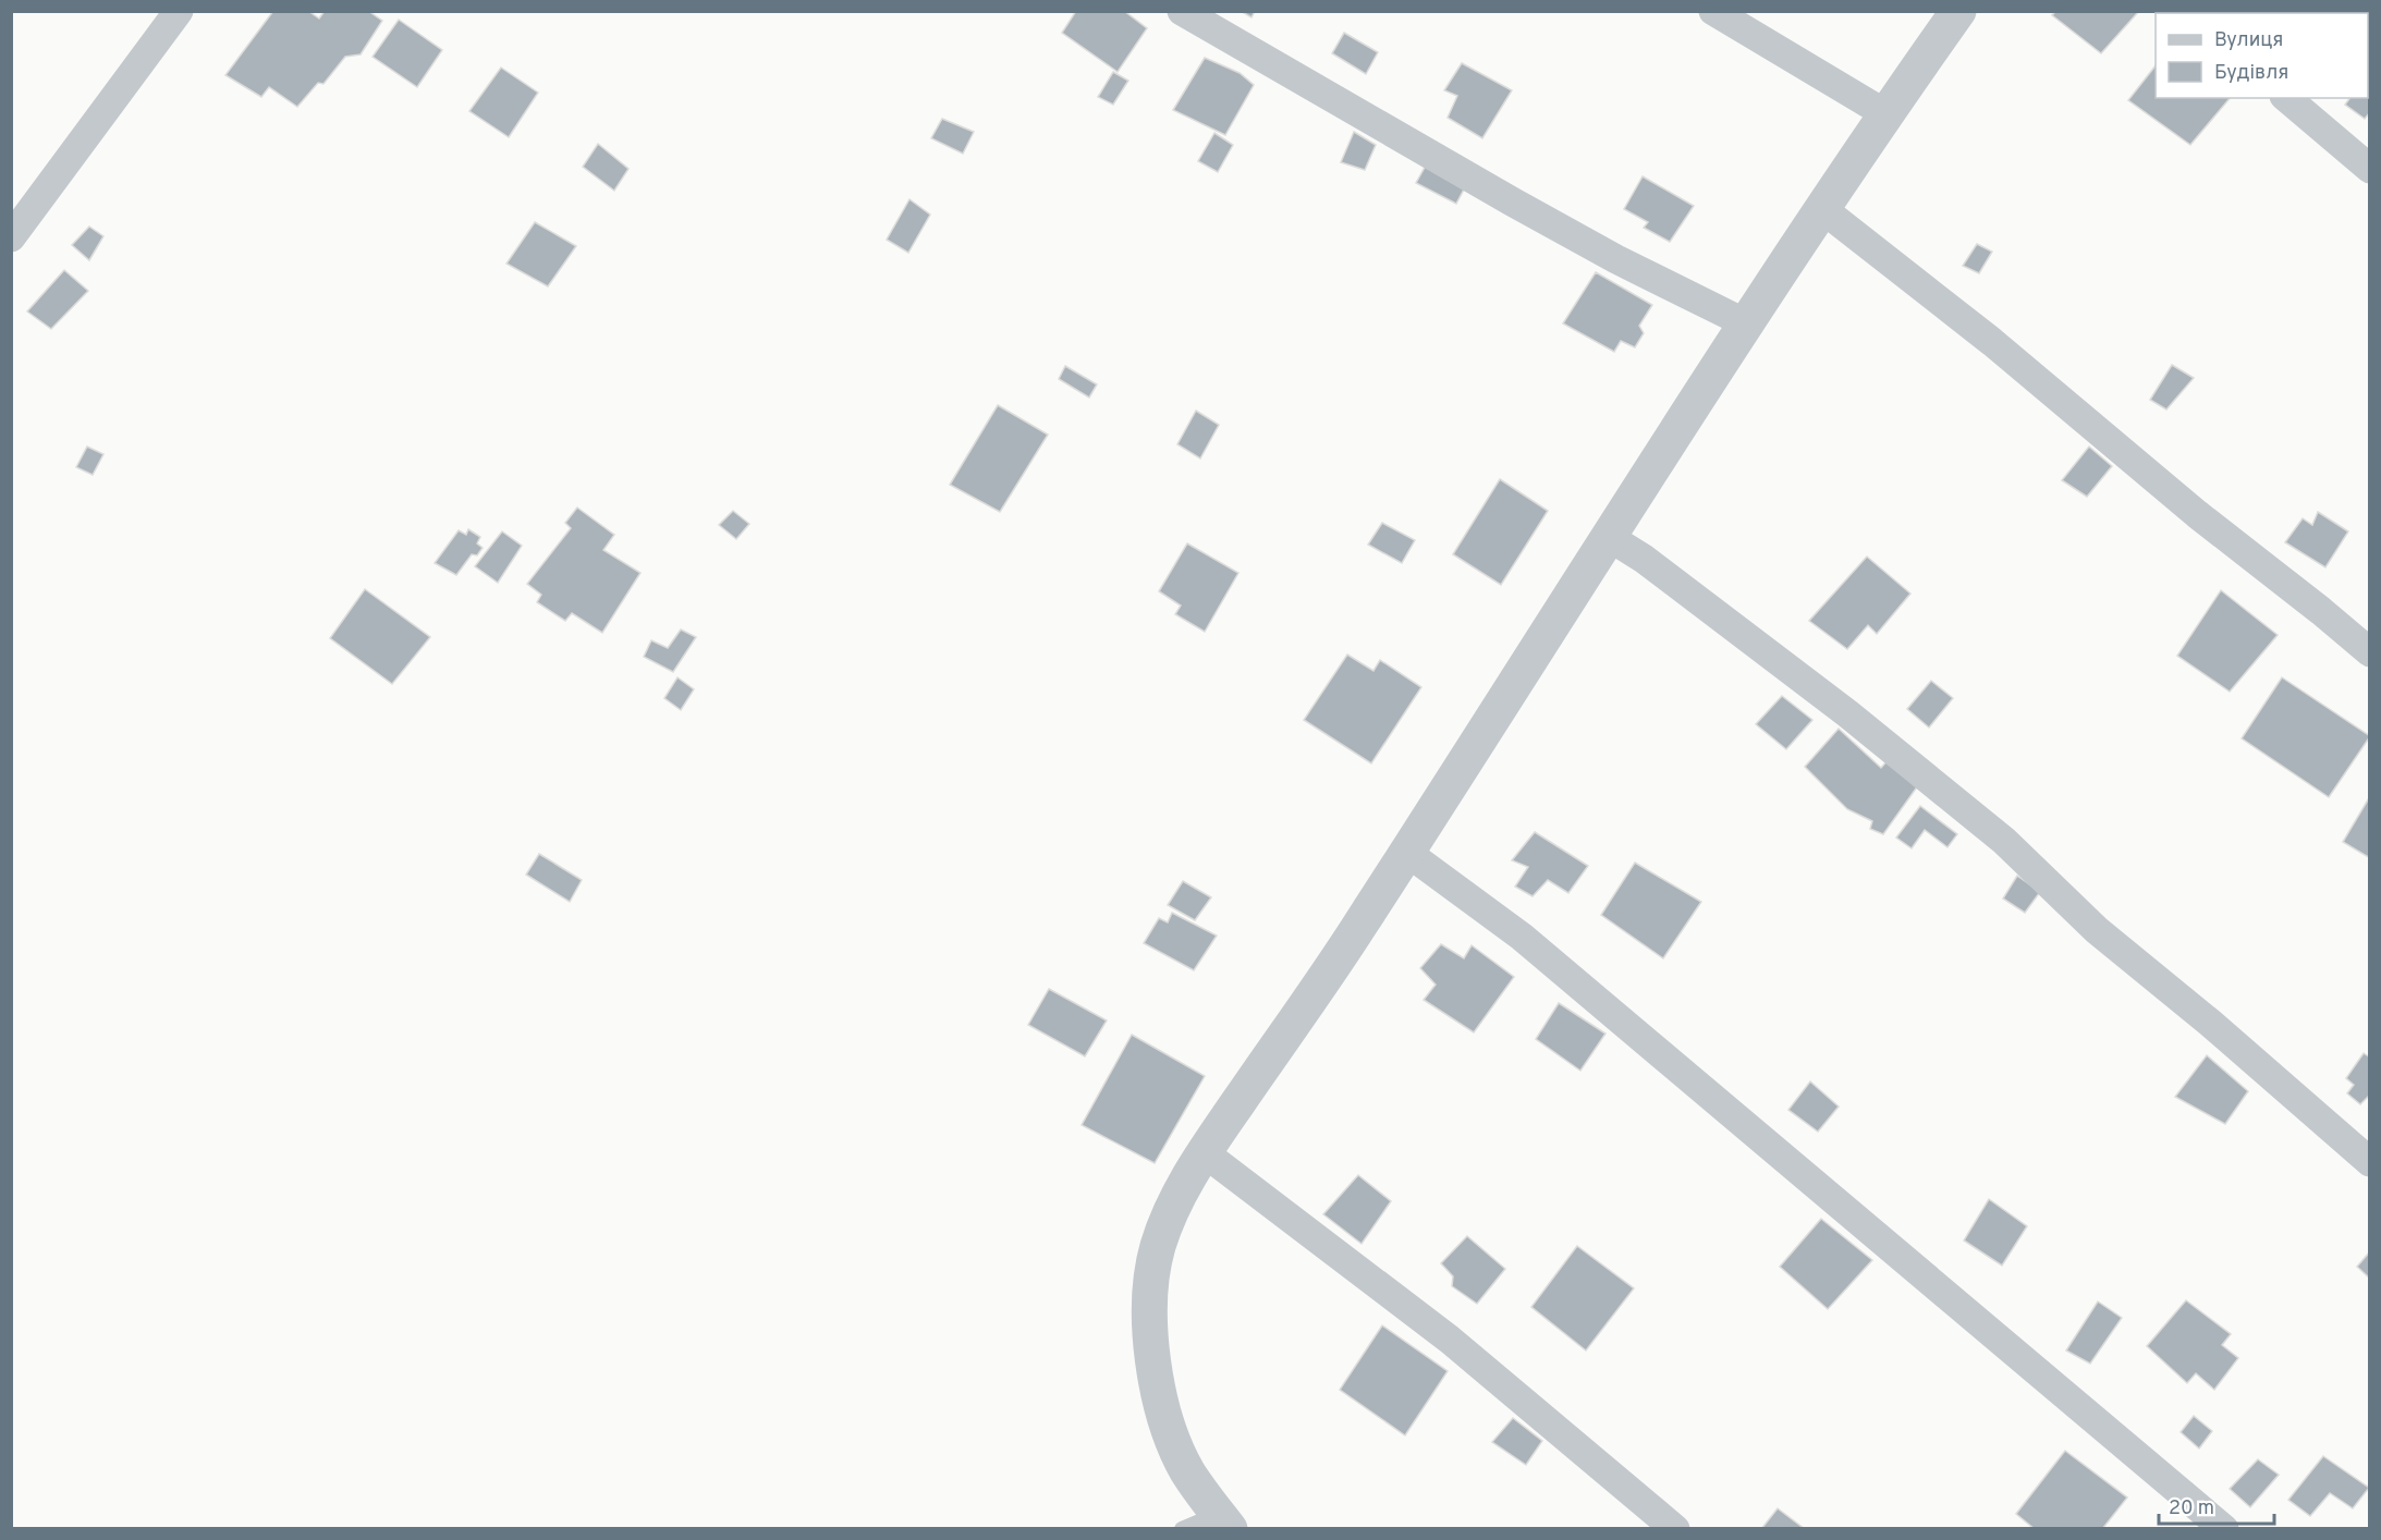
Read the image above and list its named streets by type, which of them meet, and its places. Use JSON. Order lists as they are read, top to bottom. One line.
{"legend":["Вулиця","Будівля"],"scale_bar":"20 m"}
